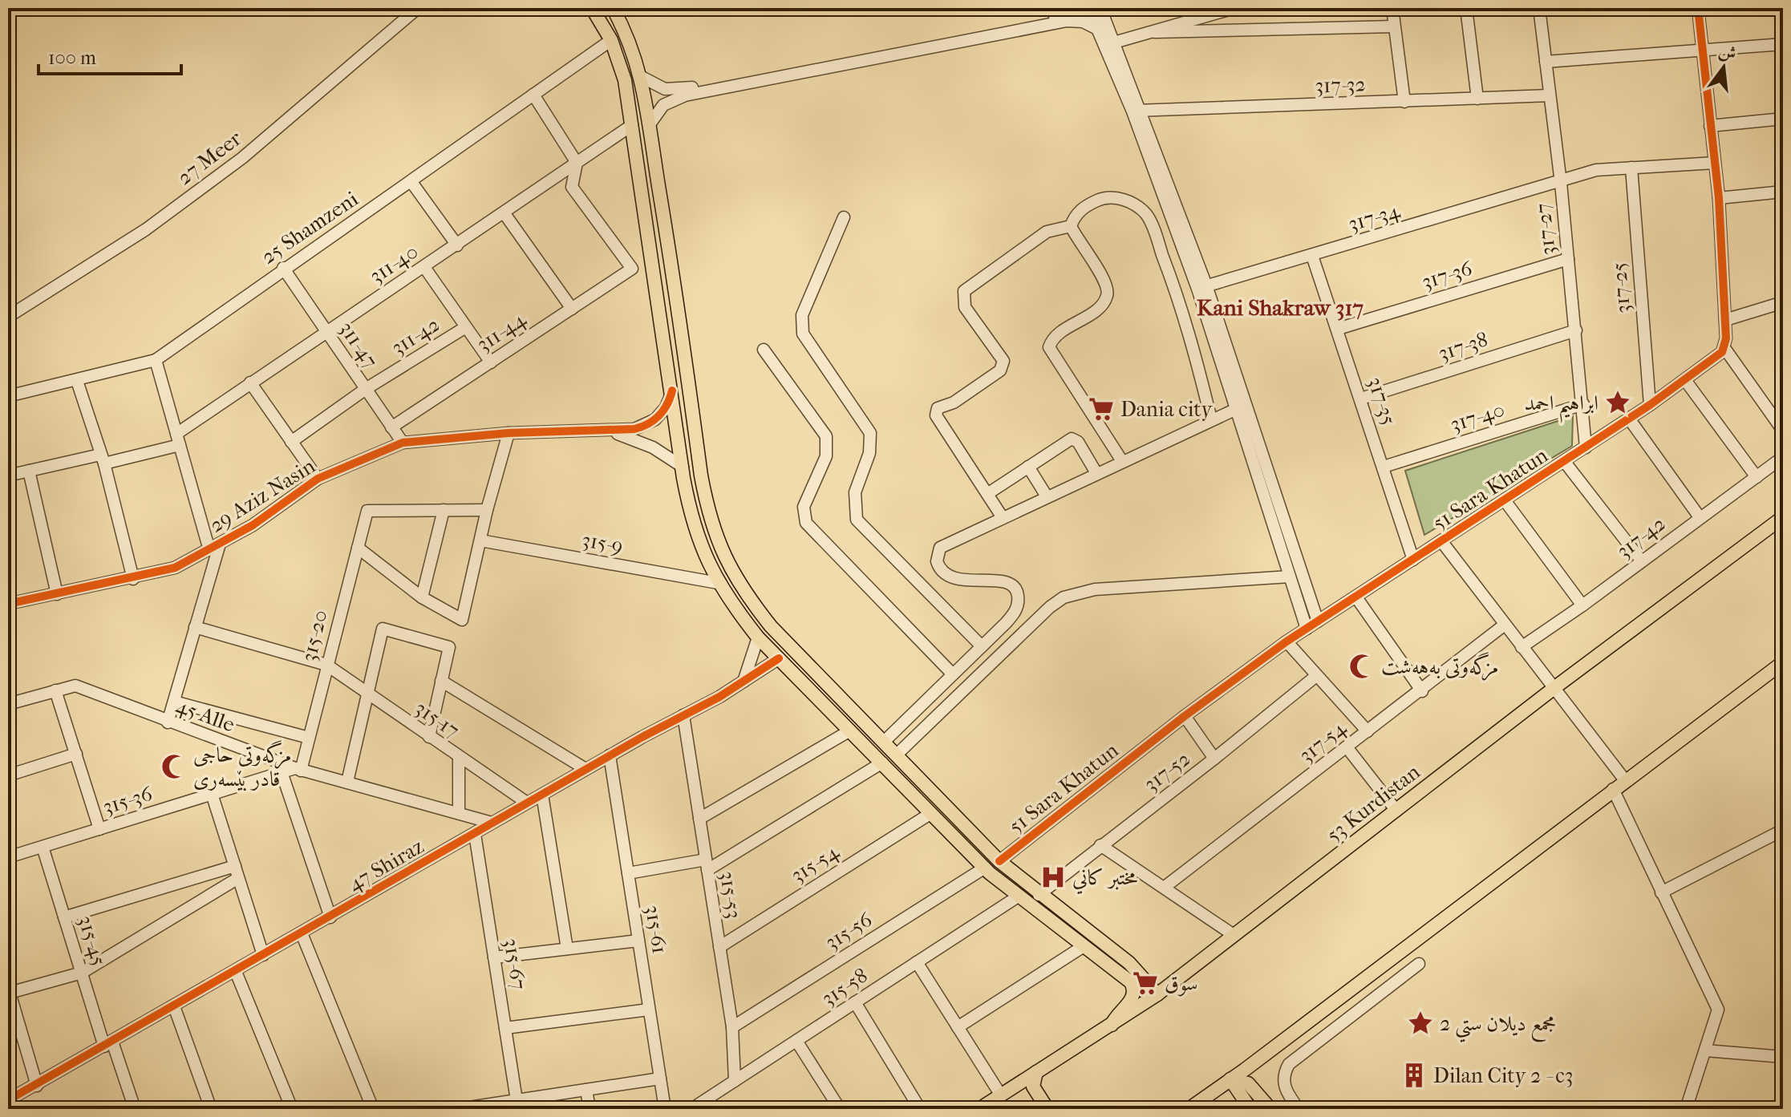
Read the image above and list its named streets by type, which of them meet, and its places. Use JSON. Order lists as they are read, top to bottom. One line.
{"streets":{"main road":["53 Kurdistan"],"street":["317-32","27 Meer","317-34","25 Shamzeni","317-27","311-40","317-36","317-25","311-44","311-42","311-47","317-38","317-35","317-40","51 Sara Khatun","29 Aziz Nasin","317-42","315-9","315-20","45 Alle","315-17","317-54","317-52","315-36","315-54","47 Shiraz","315-53","315-61","315-56","315-45","315-67","315-58"]},"crossings":[["317-32","317-27"],["317-34","317-27"],["317-34","317-25"],["317-34","317-35"],["25 Shamzeni","311-47"],["317-27","317-36"],["317-27","317-38"],["317-27","317-40"],["317-27","51 Sara Khatun"],["311-40","311-44"],["311-40","311-47"],["317-36","317-35"],["317-25","51 Sara Khatun"],["311-44","311-47"],["311-42","311-47"],["311-47","29 Aziz Nasin"],["317-38","317-35"],["317-35","317-40"],["317-35","51 Sara Khatun"],["315-20","45 Alle"],["315-20","315-17"],["315-20","315-36"],["45 Alle","315-36"],["45 Alle","47 Shiraz"],["315-17","47 Shiraz"],["315-36","315-45"],["315-54","315-53"],["47 Shiraz","315-53"],["47 Shiraz","315-61"],["47 Shiraz","315-45"],["47 Shiraz","315-67"],["315-53","315-56"],["315-53","315-58"]],"districts":["Kani Shakraw 317"],"places":{"place":["ابراهيم احمد","مجمع ديلان ستي 2"],"supermarket":["Dania city","سوق"],"mosque":["مزگەوتی بەهەشت","مزگەوتی حاجی قادر بێسەری"],"hospital":["مختبر كاني"],"building":["Dilan City 2 - c3"]},"scale_bar":"100 m","north":"top"}
